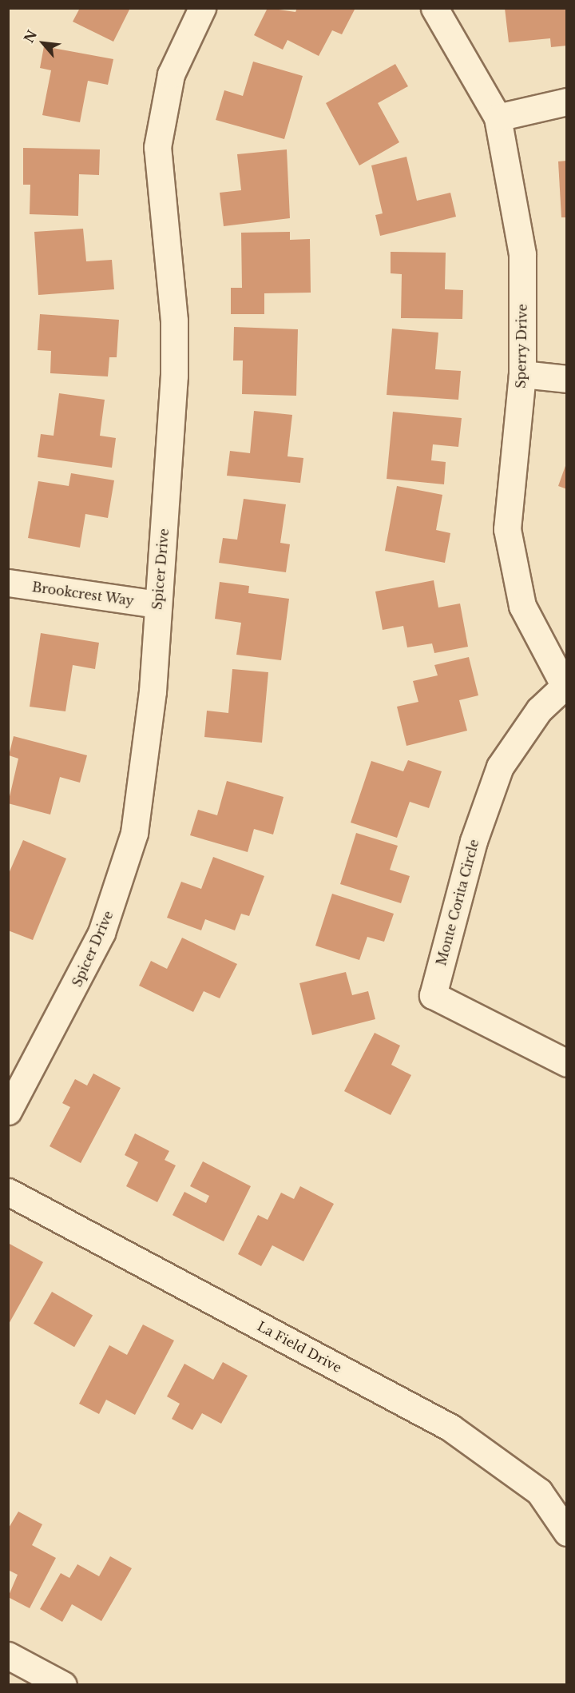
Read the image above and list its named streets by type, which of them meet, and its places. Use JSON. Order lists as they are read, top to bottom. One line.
{"streets":{"street":["Sperry Drive","Spicer Drive","Brookcrest Way","Monte Corita Circle","La Field Drive"]},"crossings":[["Sperry Drive","Monte Corita Circle"],["Spicer Drive","Brookcrest Way"]],"north":"top left"}
